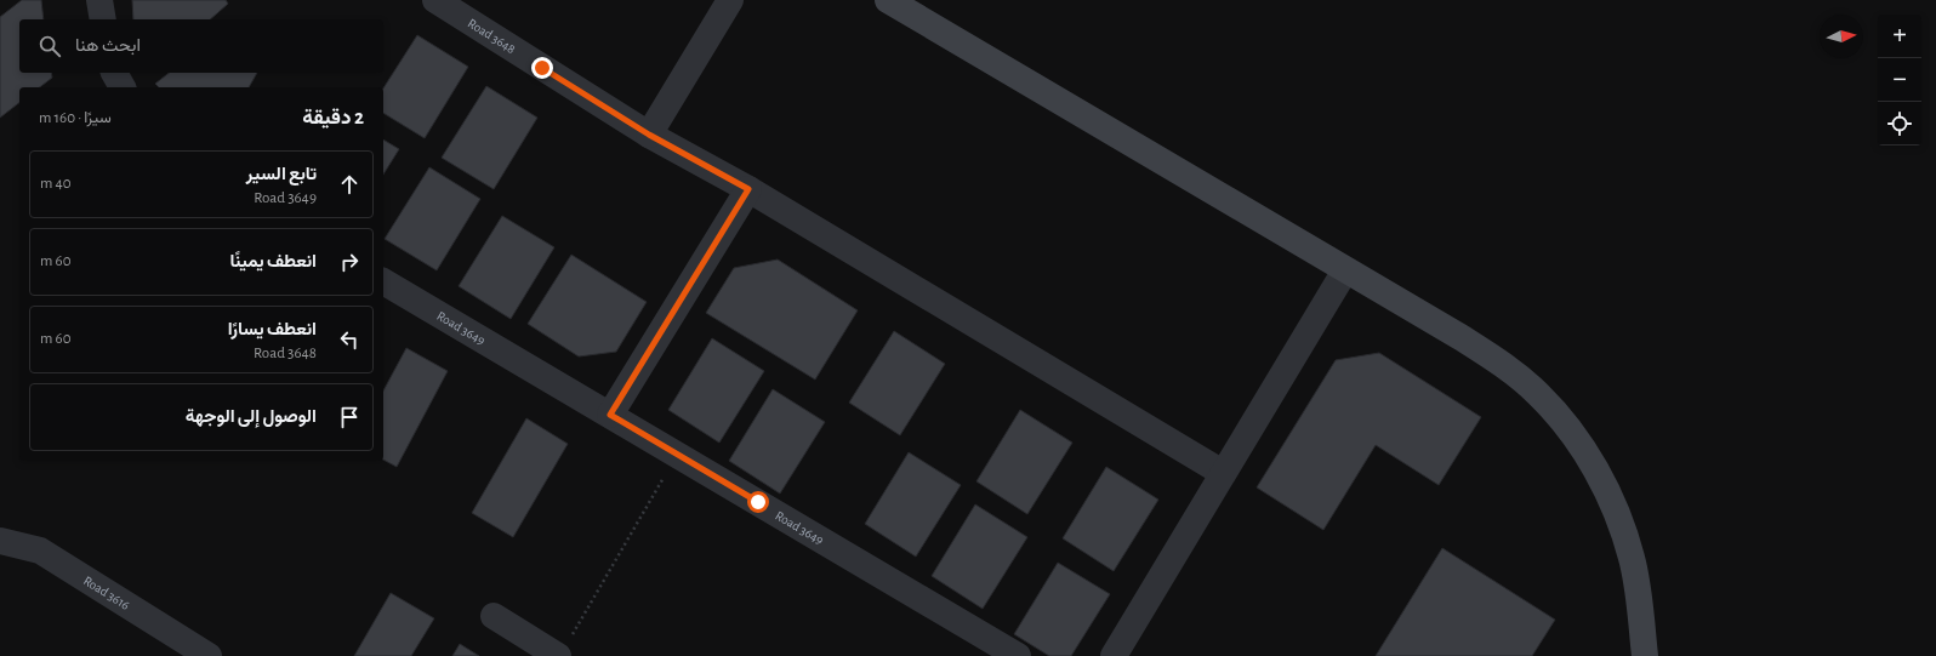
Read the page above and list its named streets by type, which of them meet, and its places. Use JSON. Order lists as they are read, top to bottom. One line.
{"streets":{"street":["Road 3648","Road 3649","Road 3616"]},"north":"right","page":{"map_buttons":["+","−"],"search":"ابحث هنا","heading":["2 دقيقة","سيرًا · 160 m"],"list":[["تابع السير","Road 3649","40 m"],["انعطف يمينًا","60 m"],["انعطف يسارًا","Road 3648","60 m"],"الوصول إلى الوجهة"]}}
